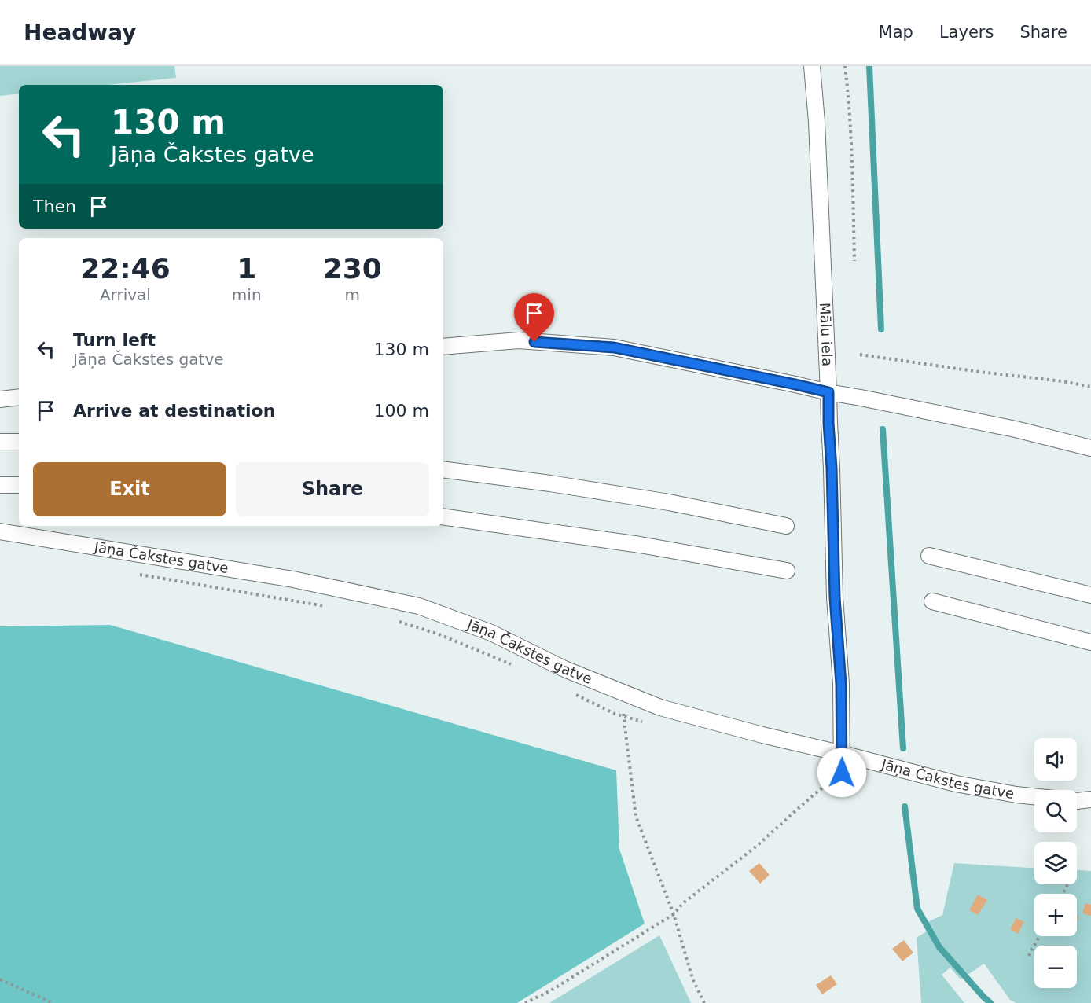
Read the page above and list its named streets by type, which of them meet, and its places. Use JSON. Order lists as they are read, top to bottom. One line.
{"streets":{"street":["Mālu iela","Jāņa Čakstes gatve"]},"crossings":[["Mālu iela","Jāņa Čakstes gatve"]],"page":{"header":"Headway","nav":["Map","Layers","Share"],"turn":["130 m","Jāņa Čakstes gatve"],"then":"Then","eta":["22:46","Arrival","1","min","230","m"],"list":[{"name":"Turn left","note":"Jāņa Čakstes gatve","value":"130 m"},{"name":"Arrive at destination","value":"100 m"}],"buttons":["Exit","Share"],"map_buttons":["+","−"]}}
